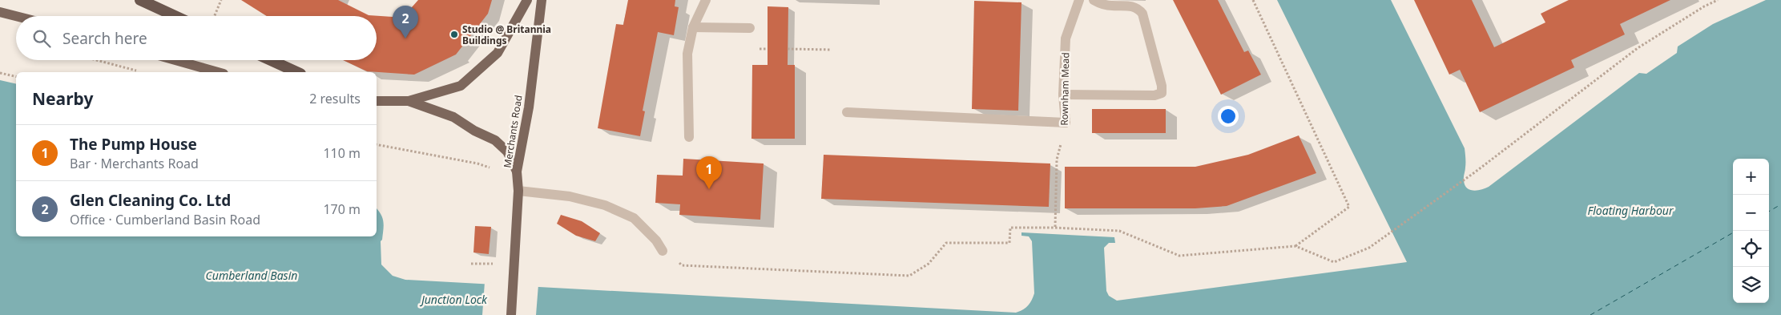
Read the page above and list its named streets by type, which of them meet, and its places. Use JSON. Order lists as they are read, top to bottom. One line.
{"streets":{"main road":["Merchants Road"],"street":["Rownham Mead"]},"water":["Floating Harbour","Cumberland Basin","Junction Lock"],"places":["Studio @ Britannia Buildings"],"page":{"pins":["2","1"],"search":"Search here","heading":["Nearby","2 results"],"list":[{"mark":"1","name":"The Pump House","note":"Bar · Merchants Road","value":"110 m"},{"mark":"2","name":"Glen Cleaning Co. Ltd","note":"Office · Cumberland Basin Road","value":"170 m"}],"map_buttons":["+","−"]}}
